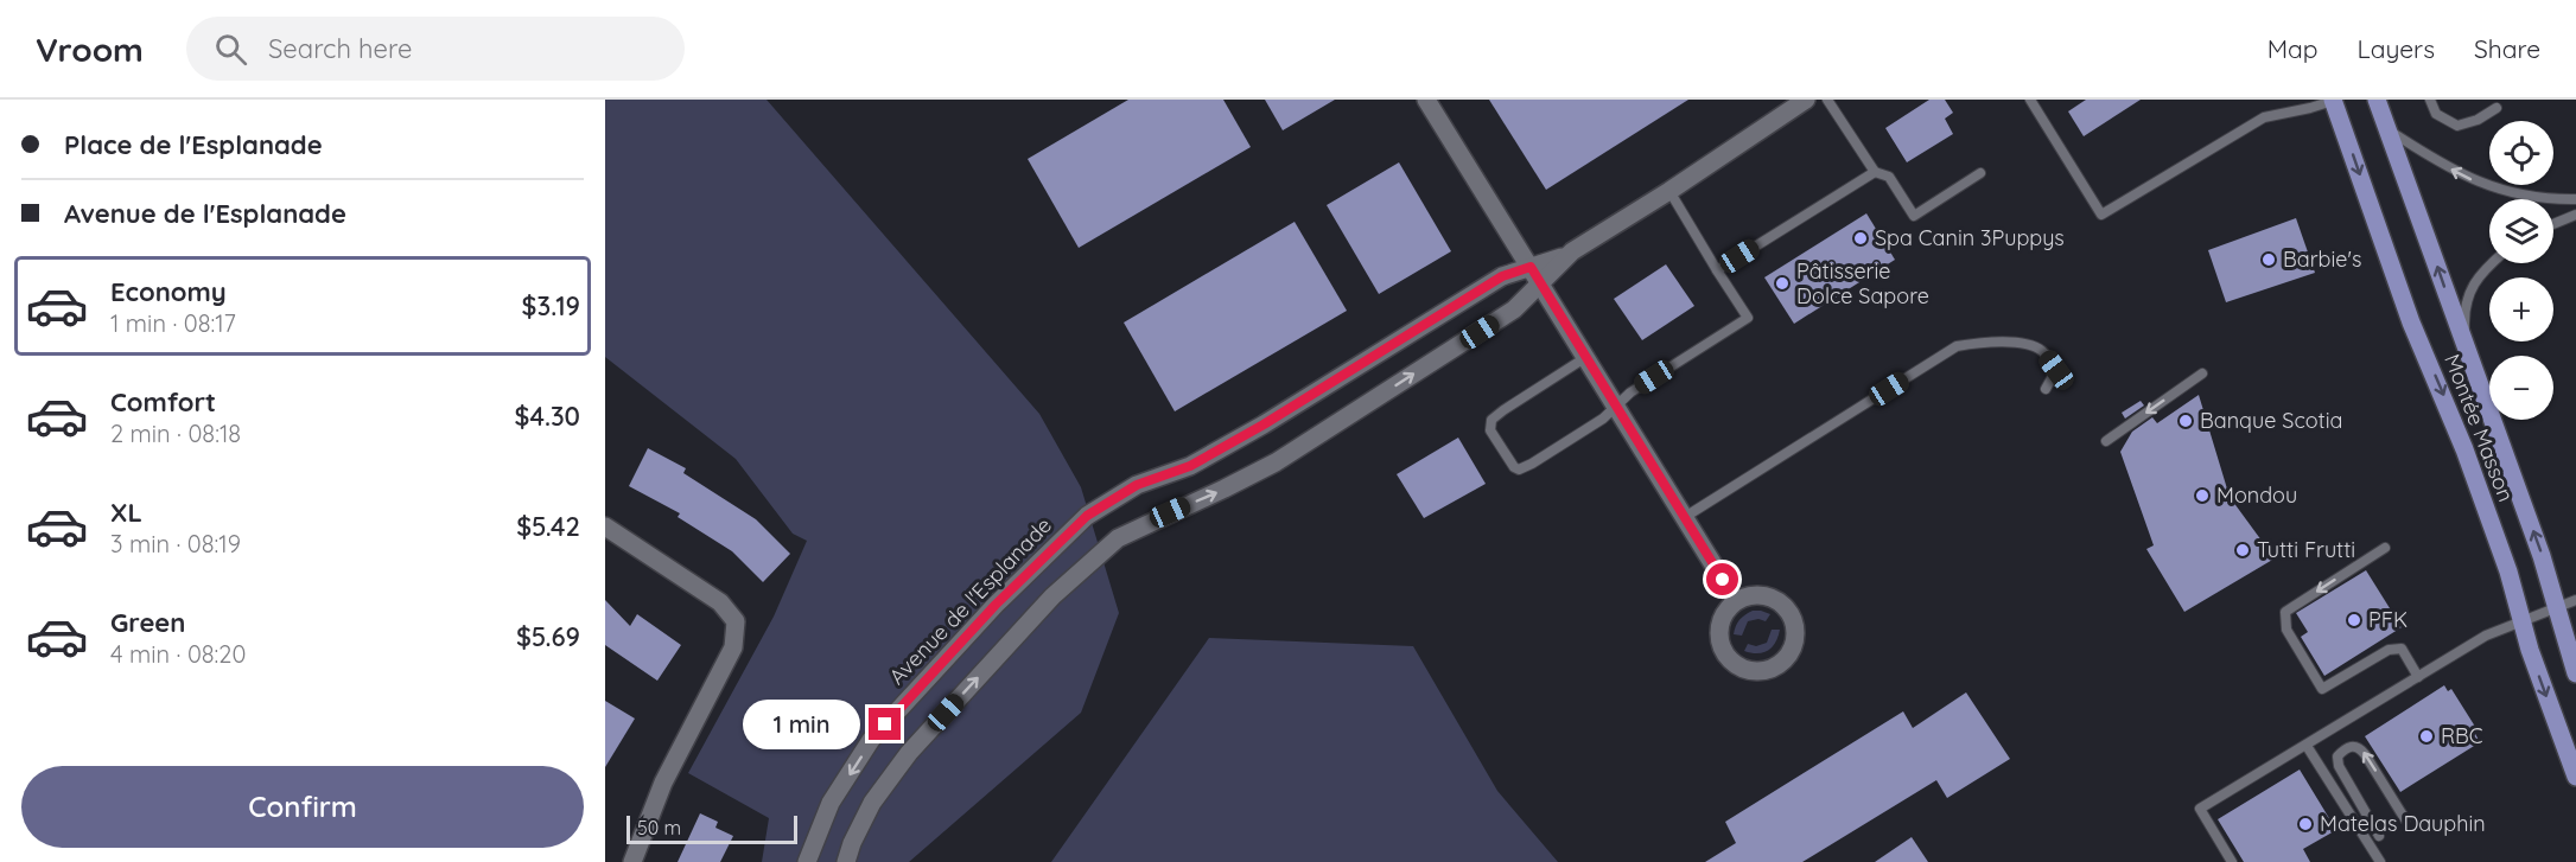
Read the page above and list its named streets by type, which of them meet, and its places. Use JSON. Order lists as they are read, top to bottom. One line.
{"streets":{"main road":["Montée Masson"],"street":["Avenue de l'Esplanade"]},"places":["Spa Canin 3Puppys","Barbie's","Pâtisserie Dolce Sapore","Banque Scotia","Mondou","Tutti Frutti","PFK","RBC","Matelas Dauphin"],"scale_bar":"50 m","page":{"header":"Vroom","search":"Search here","nav":["Map","Layers","Share"],"banner":["Place de l'Esplanade","Avenue de l'Esplanade"],"map_buttons":["+","−"],"list":[{"name":"Economy","note":"1 min · 08:17","value":"$3.19"},{"name":"Comfort","note":"2 min · 08:18","value":"$4.30"},{"name":"XL","note":"3 min · 08:19","value":"$5.42"},{"name":"Green","note":"4 min · 08:20","value":"$5.69"}],"bubble":"1 min","buttons":"Confirm","scale":"50 m"}}
